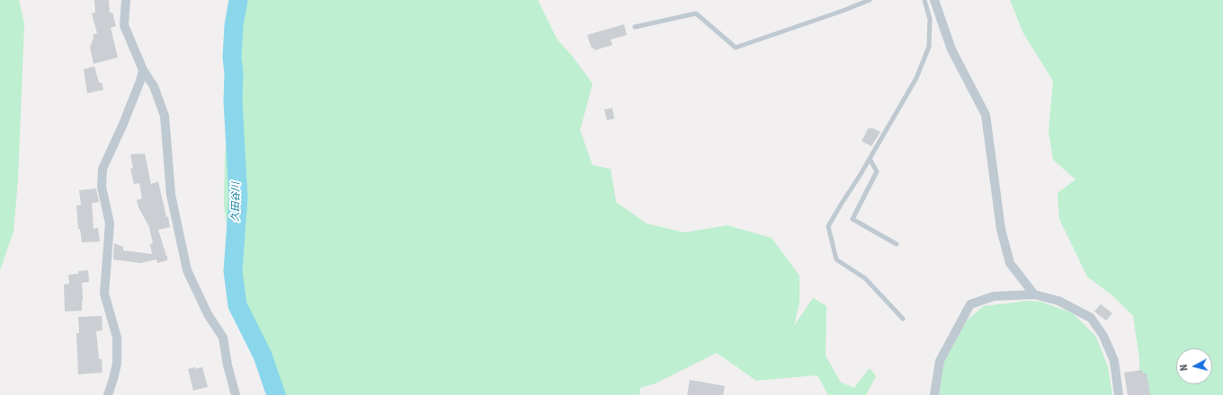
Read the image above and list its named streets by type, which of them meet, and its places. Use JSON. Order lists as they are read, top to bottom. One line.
{"water":["久田谷川"],"north":"left"}
